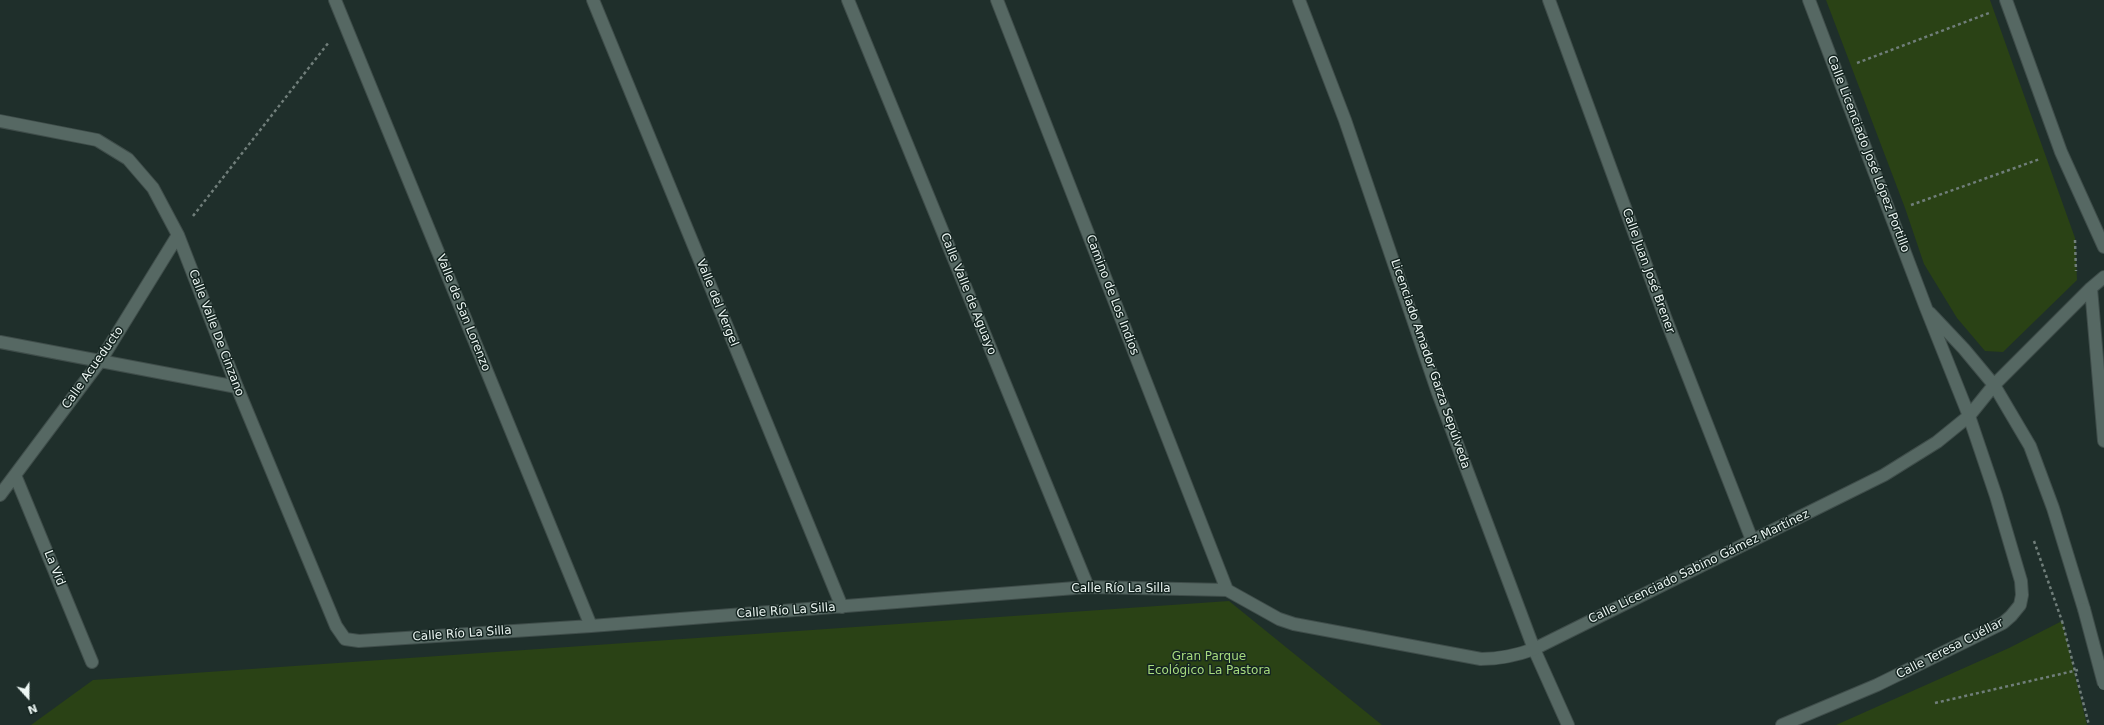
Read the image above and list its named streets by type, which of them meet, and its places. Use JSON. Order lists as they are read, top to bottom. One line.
{"streets":{"street":["Calle Licenciado José López Portillo","Calle Juan José Brener","Calle Valle de Aguayo","Camino de Los Indios","Valle del Vergel","Valle de San Lorenzo","Calle Valle De Cinzano","Licenciado Amador Garza Sepúlveda","Calle Acueducto","Calle Licenciado Sabino Gámez Martínez","La Vid","Calle Río La Silla","Calle Teresa Cuéllar"]},"crossings":[["Calle Licenciado José López Portillo","Calle Licenciado Sabino Gámez Martínez"],["Calle Licenciado José López Portillo","Calle Teresa Cuéllar"],["Calle Juan José Brener","Calle Licenciado Sabino Gámez Martínez"],["Calle Valle de Aguayo","Calle Río La Silla"],["Camino de Los Indios","Calle Licenciado Sabino Gámez Martínez"],["Camino de Los Indios","Calle Río La Silla"],["Valle del Vergel","Calle Río La Silla"],["Valle de San Lorenzo","Calle Río La Silla"],["Calle Valle De Cinzano","Calle Acueducto"],["Calle Valle De Cinzano","Calle Río La Silla"],["Licenciado Amador Garza Sepúlveda","Calle Licenciado Sabino Gámez Martínez"],["Calle Acueducto","La Vid"],["Calle Licenciado Sabino Gámez Martínez","Calle Río La Silla"],["Calle Licenciado Sabino Gámez Martínez","Calle Teresa Cuéllar"]],"parks":["Gran Parque Ecológico La Pastora"],"north":"bottom"}
